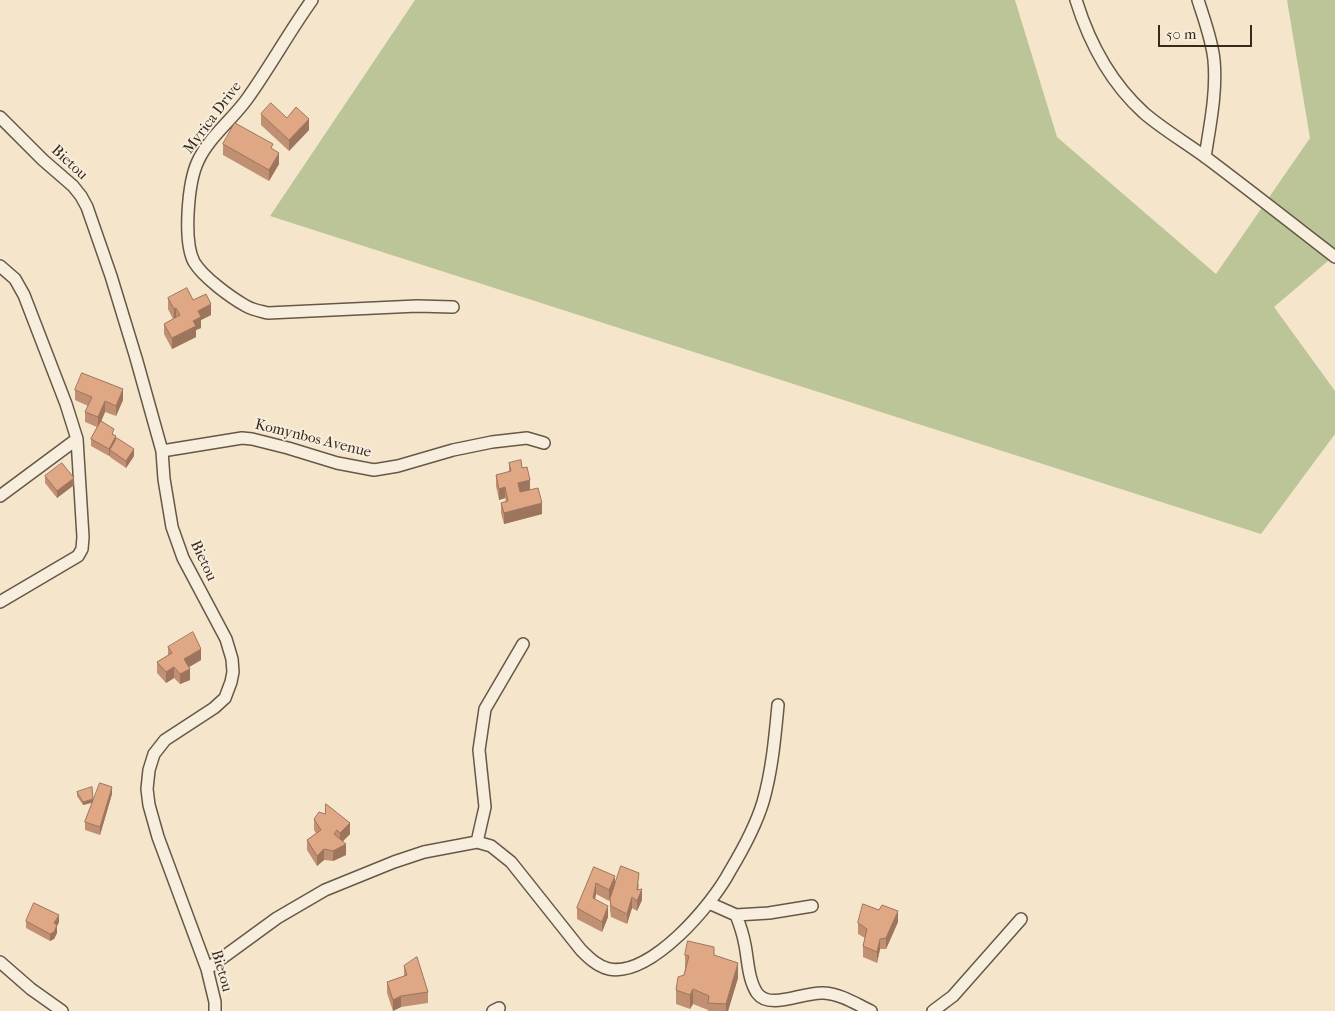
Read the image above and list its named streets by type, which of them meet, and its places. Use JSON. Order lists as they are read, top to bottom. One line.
{"streets":{"street":["Myrica Drive","Bietou","Komynbos Avenue"]},"crossings":[["Bietou","Komynbos Avenue"]],"scale_bar":"50 m"}
